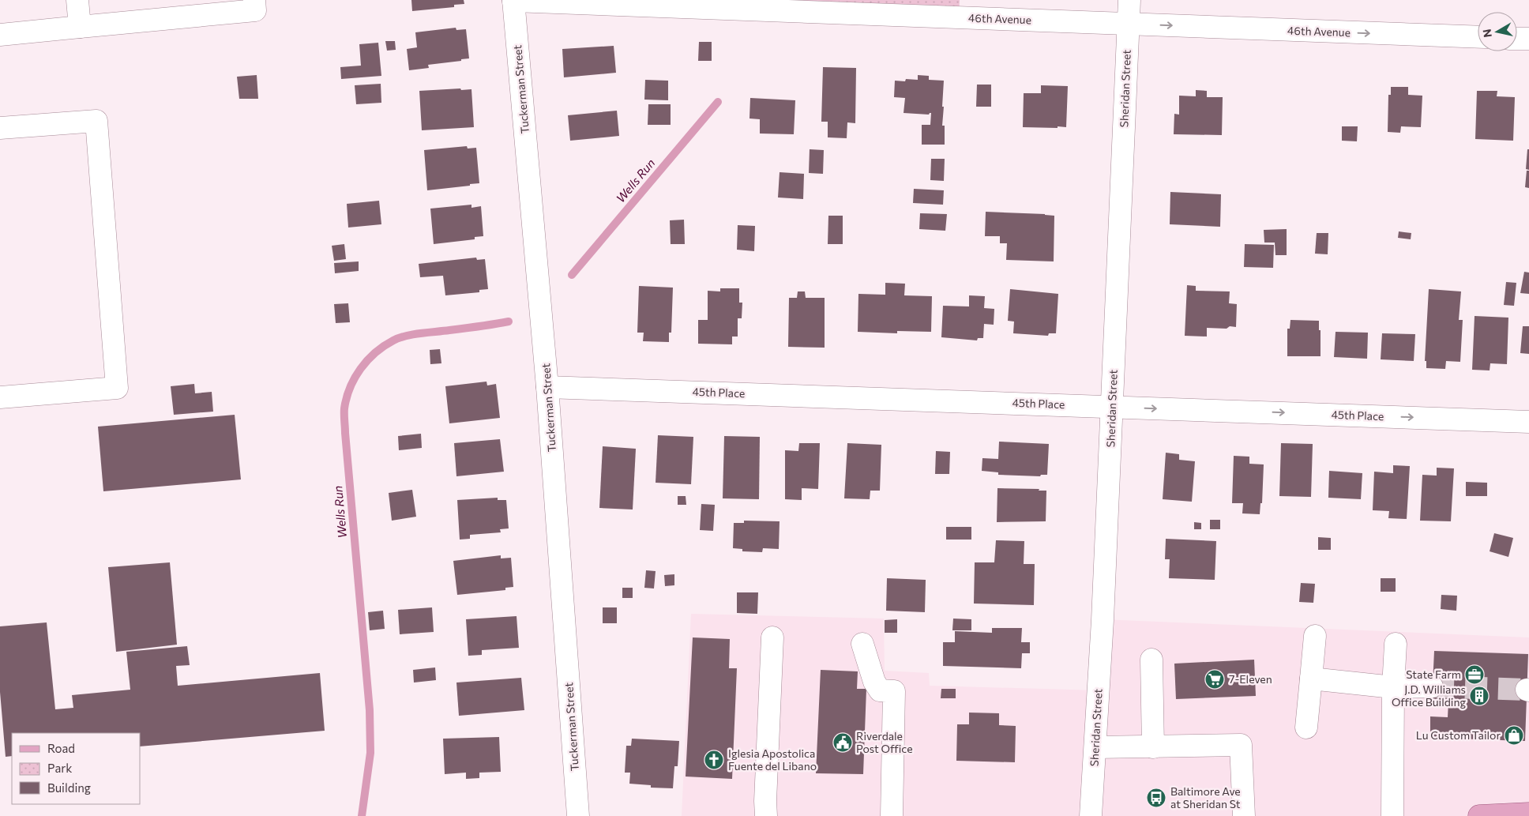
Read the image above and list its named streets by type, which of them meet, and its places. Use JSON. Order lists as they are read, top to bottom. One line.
{"streets":{"street":["46th Avenue","Sheridan Street","Tuckerman Street","45th Place"]},"crossings":[["46th Avenue","Sheridan Street"],["46th Avenue","Tuckerman Street"],["Sheridan Street","45th Place"],["Tuckerman Street","45th Place"]],"one_way":["46th Avenue","45th Place"],"water":["Wells Run"],"places":{"office":["State Farm"],"supermarket":["7-Eleven"],"building":["J.D. Williams Office Building"],"shop":["Lu Custom Tailor"],"public building":["Riverdale Post Office"],"church":["Iglesia Apostolica Fuente del Libano"],"bus stop":["Baltimore Ave at Sheridan St"]},"legend":["Road","Park","Building"],"north":"left"}
